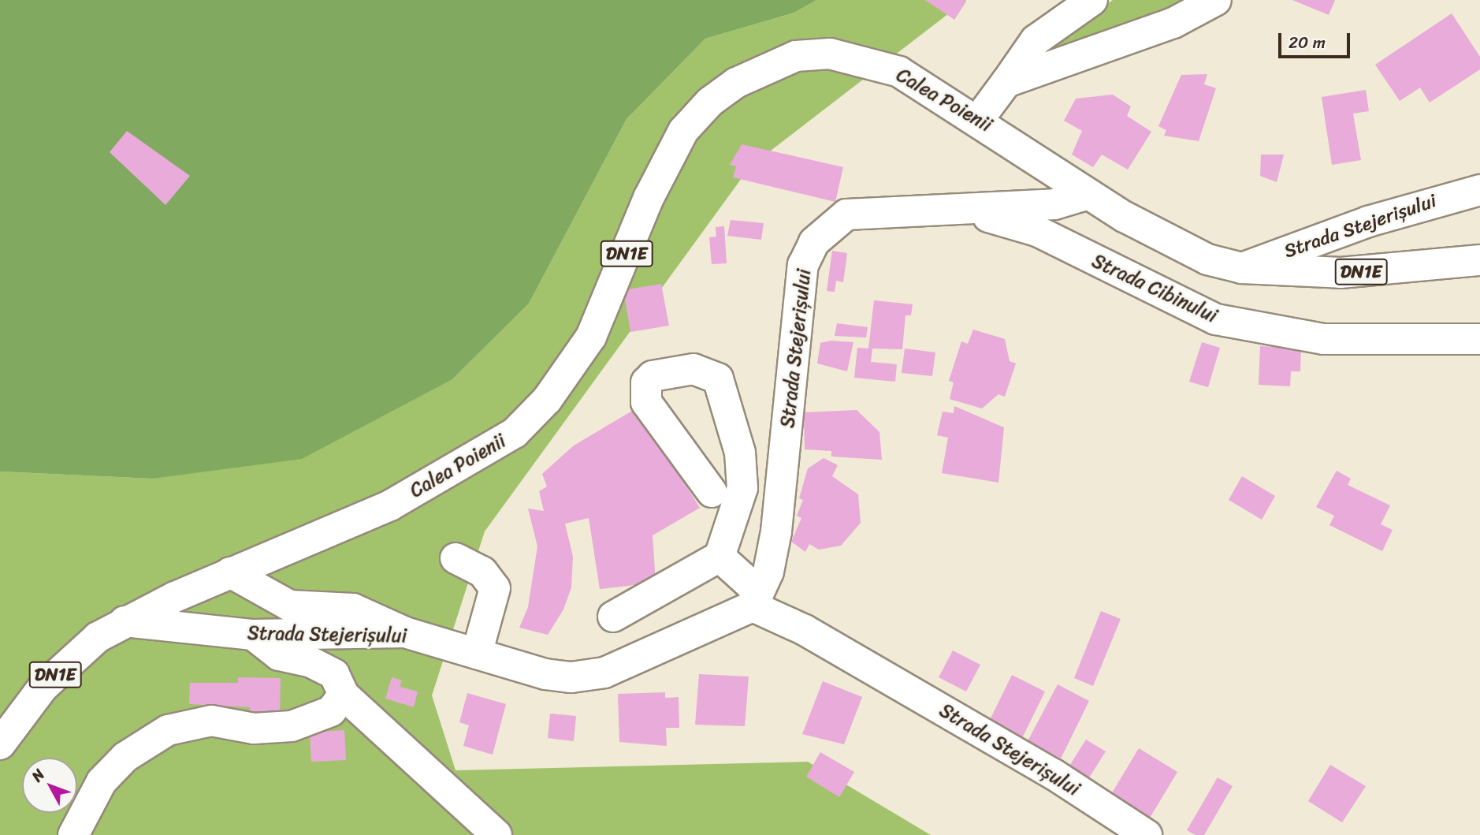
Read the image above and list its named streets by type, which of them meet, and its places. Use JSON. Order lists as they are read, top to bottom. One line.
{"streets":{"street":["Calea Poienii","Strada Stejerișului","DN1E","Strada Cibinului"]},"crossings":[["Calea Poienii","Strada Stejerișului"],["Calea Poienii","DN1E"],["Strada Stejerișului","DN1E"],["Strada Stejerișului","Strada Cibinului"]],"scale_bar":"20 m","north":"top left"}
